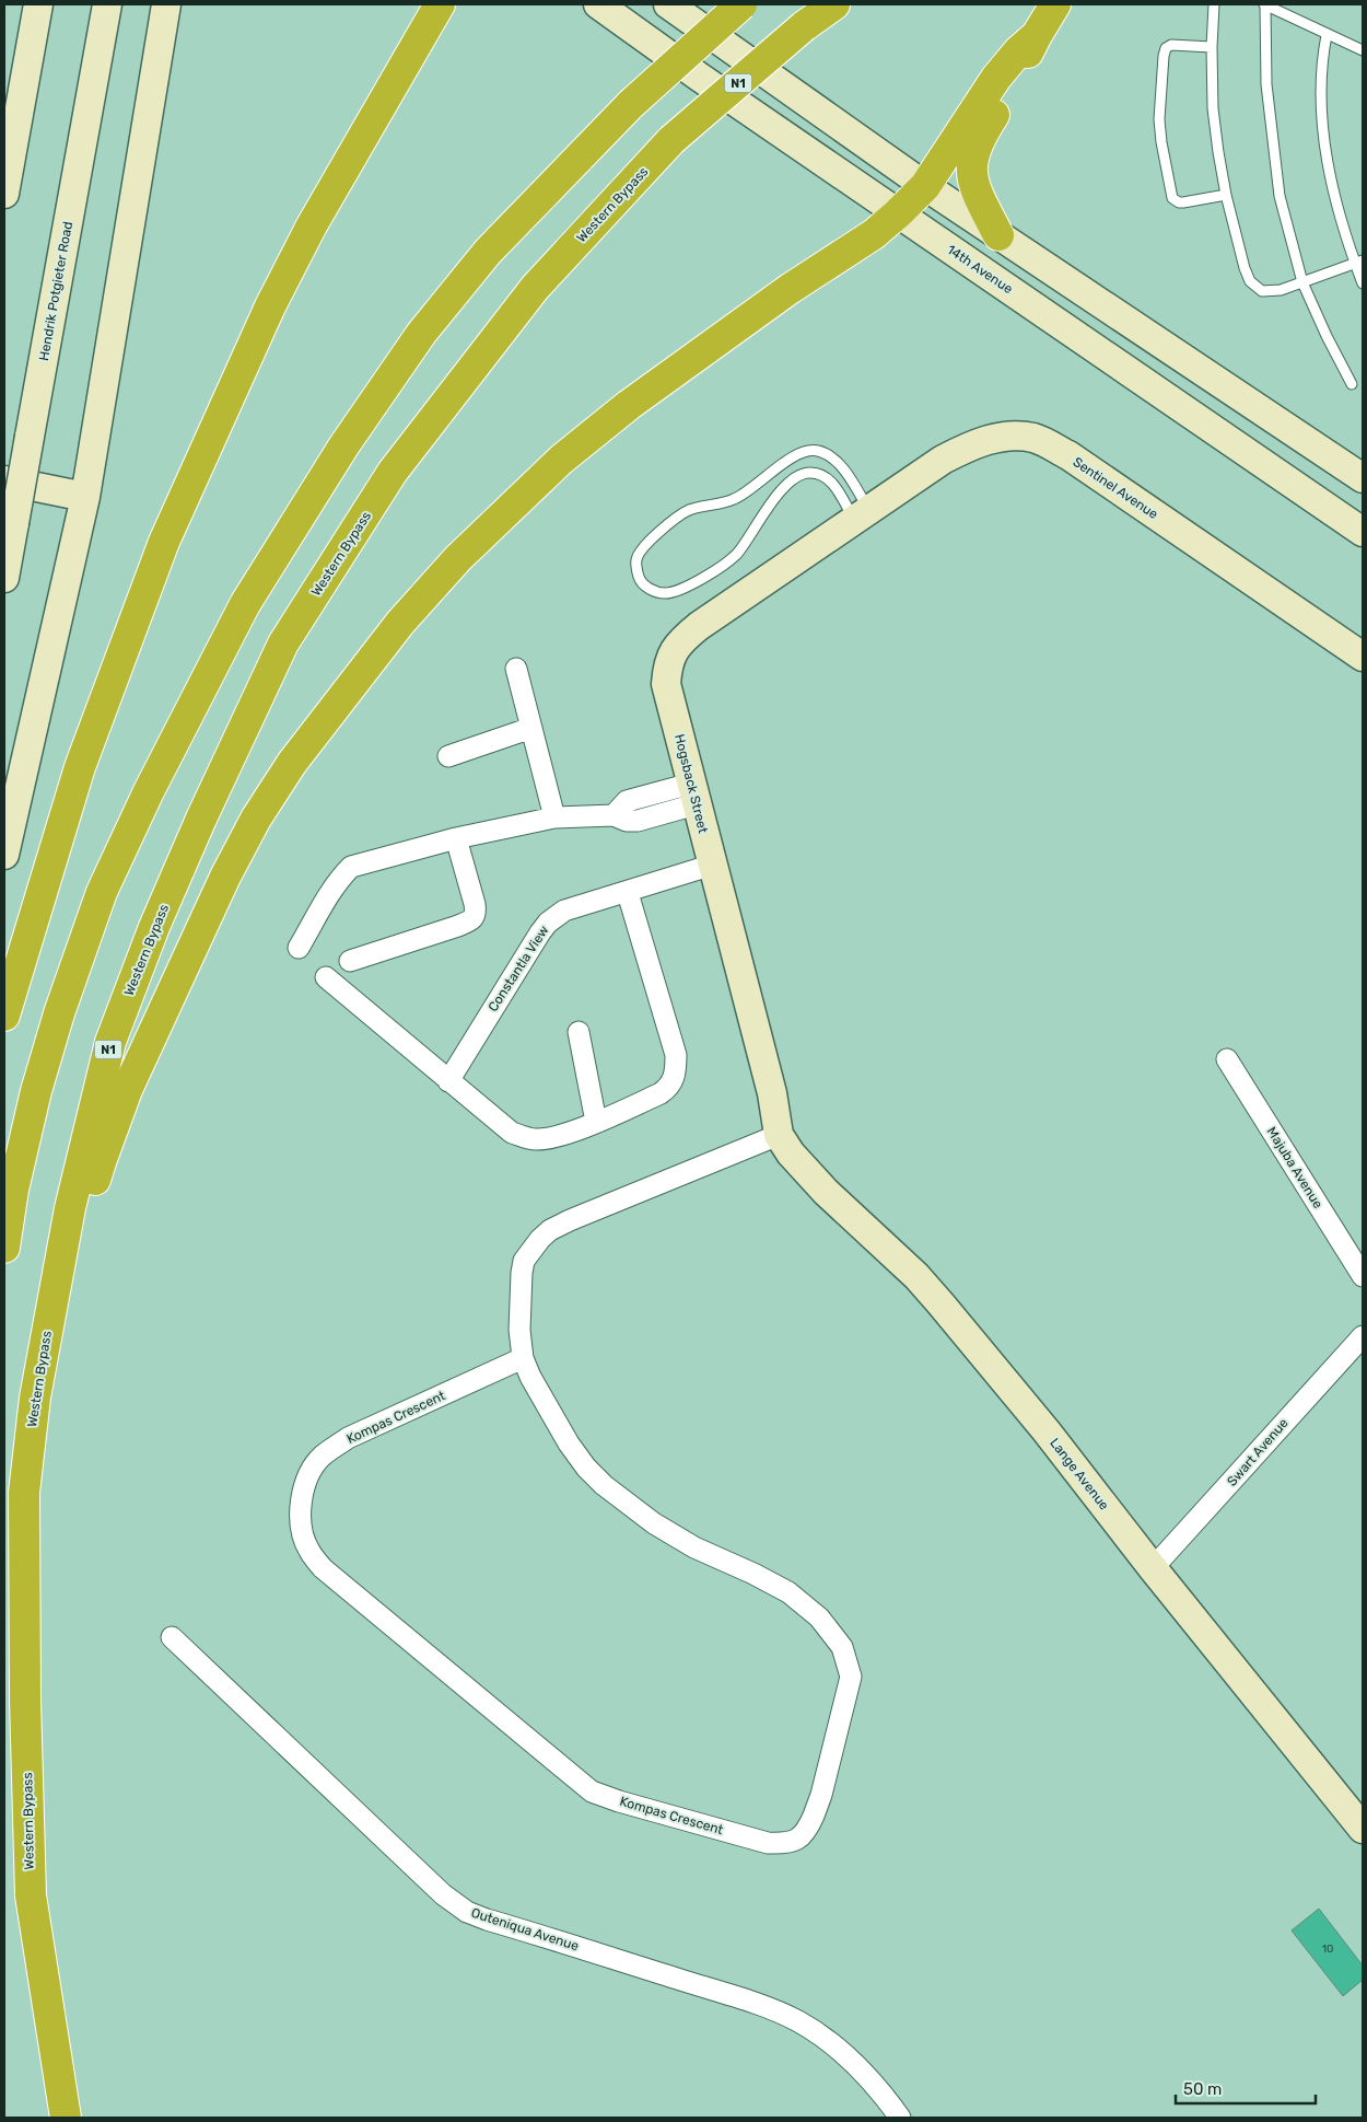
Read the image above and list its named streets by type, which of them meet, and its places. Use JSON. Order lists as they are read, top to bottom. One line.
{"streets":{"highway":["N1","Western Bypass"],"main road":["14th Avenue","Hendrik Potgieter Road","Sentinel Avenue","Hogsback Street","Lange Avenue"],"street":["Constantla View","Majuba Avenue","Kompas Crescent","Swart Avenue","Outeniqua Avenue"]},"crossings":[["Sentinel Avenue","Hogsback Street"],["Hogsback Street","Constantla View"],["Hogsback Street","Kompas Crescent"],["Hogsback Street","Lange Avenue"],["Kompas Crescent","Lange Avenue"],["Swart Avenue","Lange Avenue"]],"house_numbers":["10"],"scale_bar":"50 m"}
